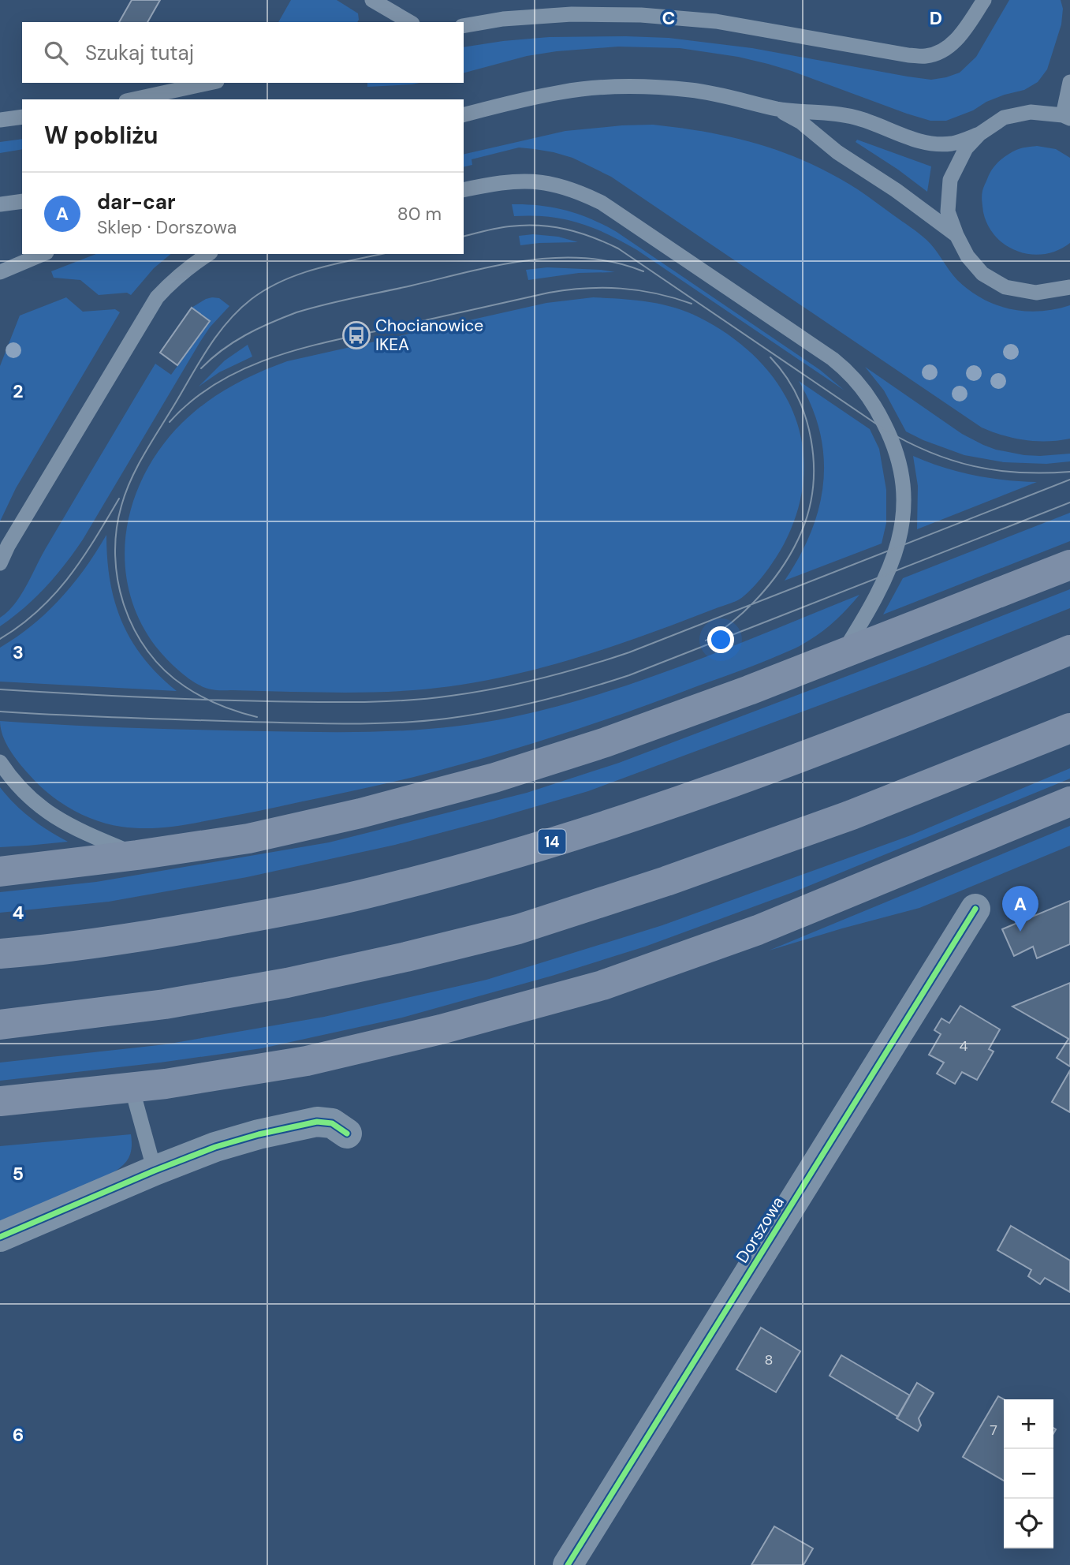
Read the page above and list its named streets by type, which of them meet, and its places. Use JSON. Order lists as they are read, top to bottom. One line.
{"streets":{"main road":["14"],"street":["Dorszowa"]},"places":{"bus stop":["Chocianowice IKEA"]},"house_numbers":["4","8","7"],"page":{"search":"Szukaj tutaj","heading":"W pobliżu","list":[{"mark":"A","name":"dar-car","note":"Sklep · Dorszowa","value":"80 m"}],"pins":"A","map_buttons":["+","−"]},"grid":{"columns":["C","D"],"rows":["2","3","4","5","6"]}}
